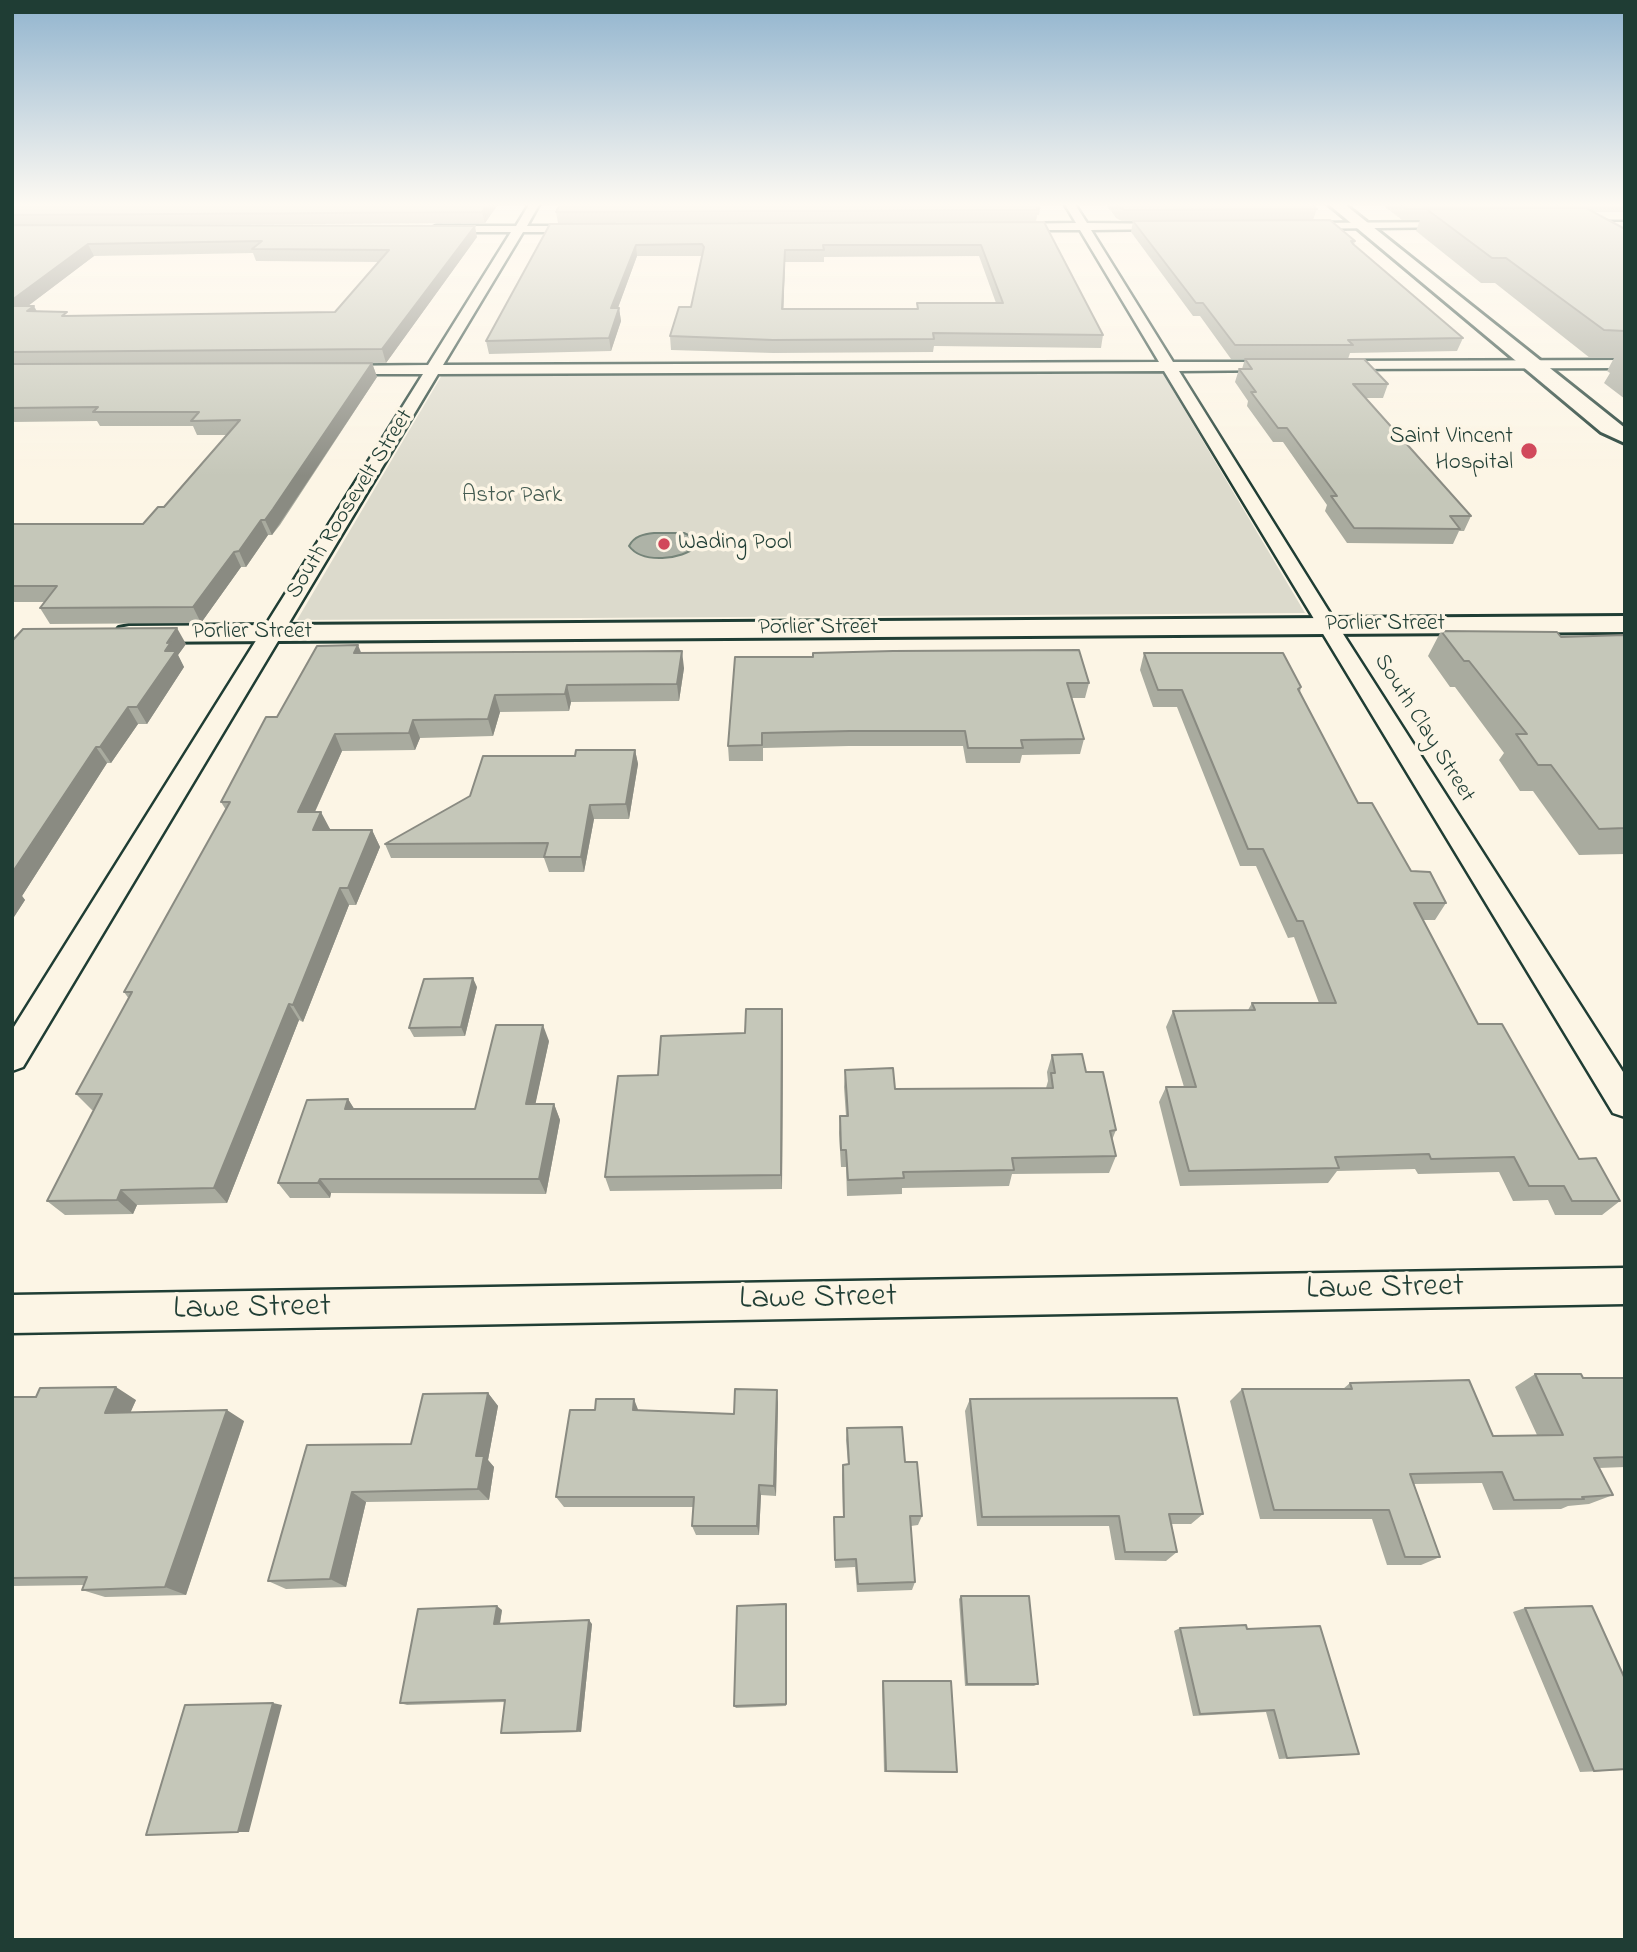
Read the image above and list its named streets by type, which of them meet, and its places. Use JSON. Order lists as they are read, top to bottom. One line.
{"streets":{"street":["South Roosevelt Street","Porlier Street","South Clay Street","Lawe Street"]},"crossings":[["South Roosevelt Street","Porlier Street"],["Porlier Street","South Clay Street"]],"parks":["Astor Park"],"places":["Saint Vincent Hospital","Wading Pool"]}
